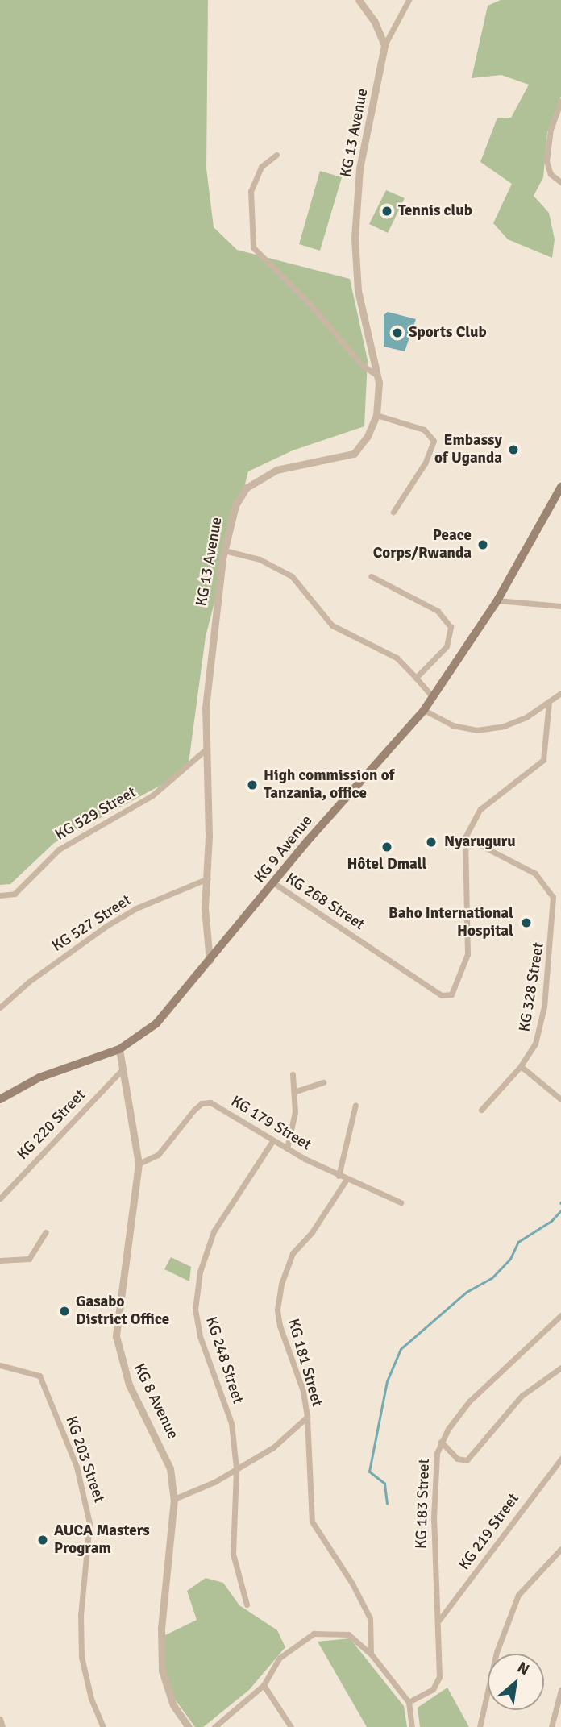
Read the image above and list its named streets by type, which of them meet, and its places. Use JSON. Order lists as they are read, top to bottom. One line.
{"streets":{"main road":["KG 9 Avenue"],"street":["KG 13 Avenue","KG 529 Street","KG 268 Street","KG 527 Street","KG 328 Street","KG 179 Street","KG 220 Street","KG 248 Street","KG 181 Street","KG 8 Avenue","KG 203 Street","KG 183 Street","KG 219 Street"]},"crossings":[["KG 13 Avenue","KG 529 Street"],["KG 13 Avenue","KG 9 Avenue"],["KG 13 Avenue","KG 527 Street"],["KG 9 Avenue","KG 268 Street"],["KG 9 Avenue","KG 8 Avenue"],["KG 268 Street","KG 328 Street"],["KG 179 Street","KG 248 Street"],["KG 179 Street","KG 181 Street"],["KG 179 Street","KG 8 Avenue"],["KG 220 Street","KG 8 Avenue"],["KG 248 Street","KG 181 Street"],["KG 181 Street","KG 8 Avenue"],["KG 183 Street","KG 219 Street"]],"places":["Tennis club","Sports Club","Embassy of Uganda","Peace Corps/Rwanda","High commission of Tanzania, office","Nyaruguru","Hôtel Dmall","Baho International Hospital","Gasabo District Office","AUCA Masters Program"],"north":"top right"}
